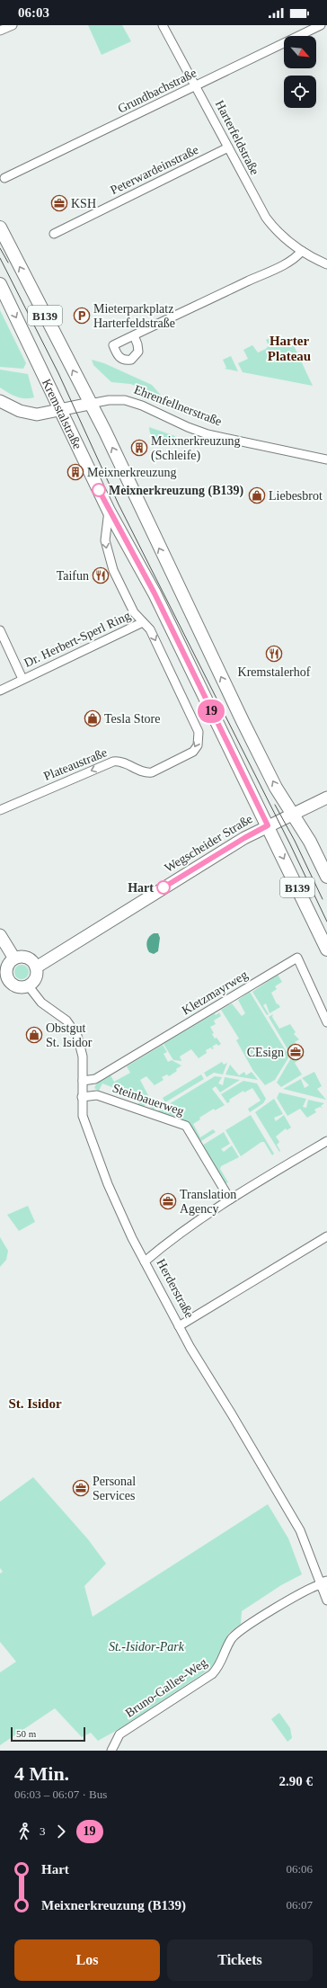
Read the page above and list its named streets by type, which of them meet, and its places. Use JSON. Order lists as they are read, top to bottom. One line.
{"streets":{"main road":["B139","Kremstalstraße"],"street":["Grundbachstraße","Harterfeldstraße","Peterwardeinstraße","Ehrenfellnerstraße","Dr. Herbert-Sperl Ring","Plateaustraße","Wegscheider Straße","Kletzmayrweg","Steinbauerweg","Herderstraße","Bruno-Gallee-Weg"]},"crossings":[["Grundbachstraße","Harterfeldstraße"],["Harterfeldstraße","Peterwardeinstraße"],["B139","Ehrenfellnerstraße"],["B139","Wegscheider Straße"],["Ehrenfellnerstraße","Kremstalstraße"],["Kremstalstraße","Plateaustraße"],["Kremstalstraße","Wegscheider Straße"],["Dr. Herbert-Sperl Ring","Plateaustraße"],["Wegscheider Straße","Herderstraße"],["Kletzmayrweg","Herderstraße"],["Steinbauerweg","Herderstraße"],["Herderstraße","Bruno-Gallee-Weg"]],"districts":["Harter Plateau","St. Isidor"],"parks":["St.-Isidor-Park"],"places":{"office":["KSH","CEsign","Translation Agency","Personal Services"],"parking":["Mieterparkplatz Harterfeldstraße"],"building":["Meixnerkreuzung (Schleife)","Meixnerkreuzung"],"other":["Meixnerkreuzung (B139)","Hart"],"shop":["Liebesbrot","Tesla Store","Obstgut St. Isidor"],"restaurant":["Taifun","Kremstalerhof"]},"lines":["bus line 19"],"scale_bar":"50 m","north":"bottom right","page":{"status":"06:03","on_map":"19","scale":"50 m","heading":["4 Min.","06:03 – 06:07 · Bus","2.90 €"],"legs":["3","19"],"list":[{"name":"Hart","value":"06:06"},{"name":"Meixnerkreuzung (B139)","value":"06:07"}],"buttons":["Los","Tickets"]}}
